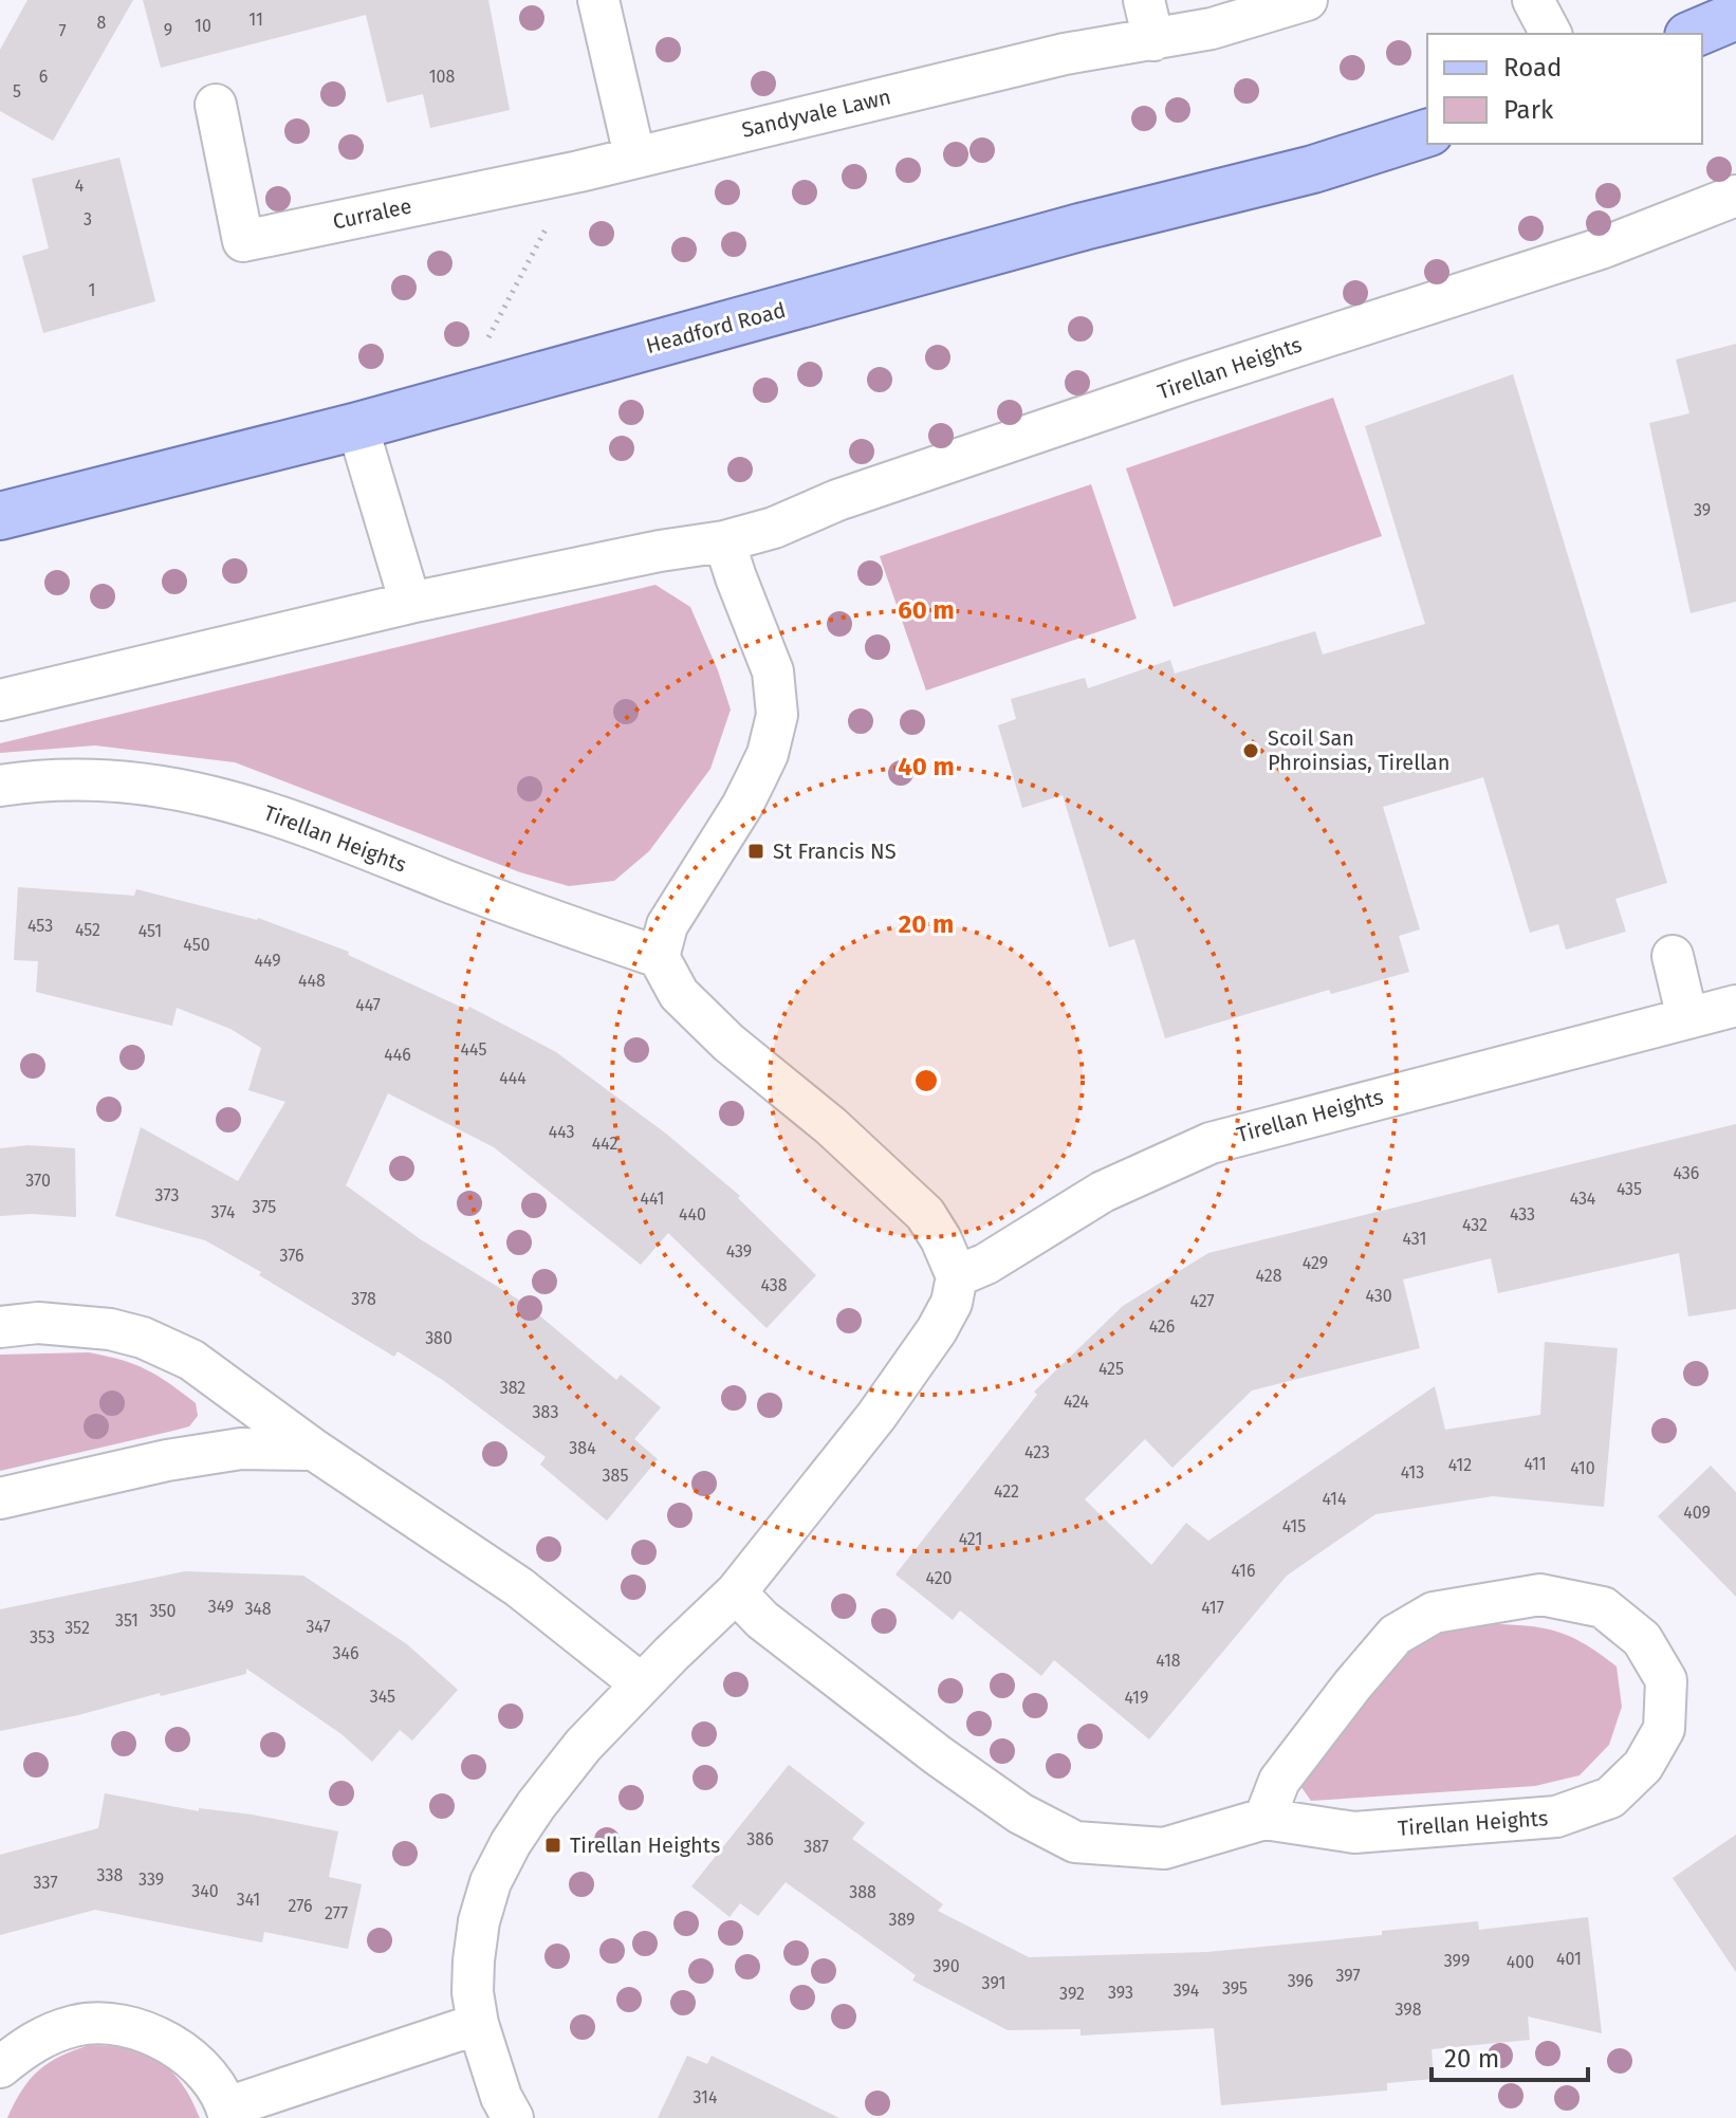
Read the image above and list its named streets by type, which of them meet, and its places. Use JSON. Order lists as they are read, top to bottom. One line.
{"streets":{"main road":["Headford Road"],"street":["Sandyvale Lawn","Curralee","Tirellan Heights"]},"crossings":[["Sandyvale Lawn","Curralee"]],"places":{"other":["Scoil San Phroinsias, Tirellan"],"transit":["St Francis NS","Tirellan Heights"]},"house_numbers":["11","8","10","9","7","6","108","5","4","3","1","39","453","452","451","450","449","448","447","445","446","444","443","442","436","370","435","373","441","434","375","374","440","433","432","431","439","376","429","428","438","430","378","427","426","380","425","382","424","383","384","423","411","412","410","413","385","422","414","409","415","421","416","420","349","417","348","350","351","347","352","353","346","418","345","419","386","387","338","339","337","340","388","341","276","277","389","401","399","400","390","397","396","391","395","394","393","392","398","314"],"legend":["Road","Park"],"scale_bar":"20 m","rings":["60 m","40 m","20 m"]}
